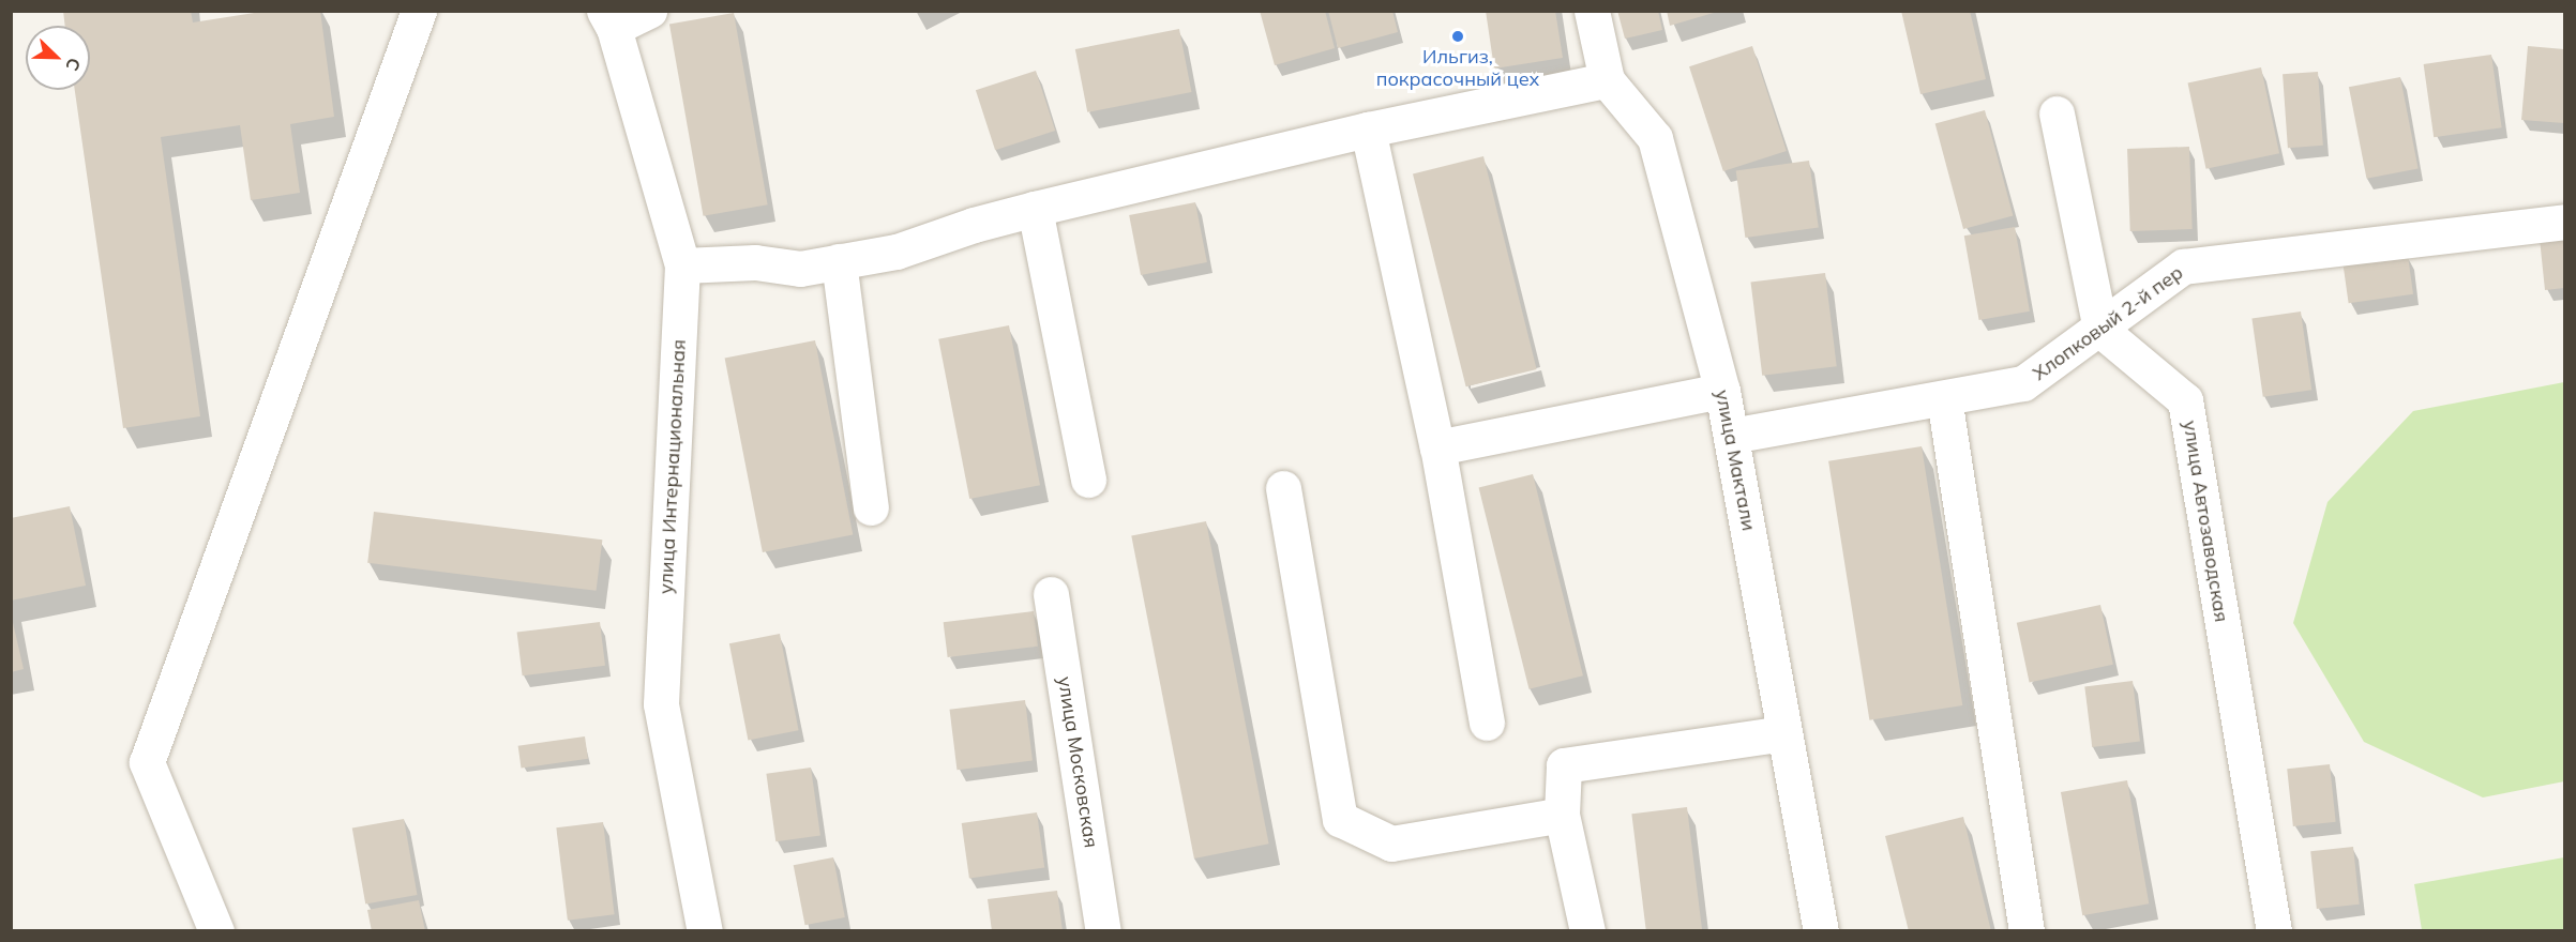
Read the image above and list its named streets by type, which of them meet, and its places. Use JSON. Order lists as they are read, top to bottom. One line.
{"streets":{"street":["Хлопковый 2-й пер","улица Мактали","улица Интернациональная","улица Автозаводская","улица Московская"]},"crossings":[["Хлопковый 2-й пер","улица Мактали"],["Хлопковый 2-й пер","улица Автозаводская"]],"places":["Ильгиз, покрасочный цех"],"north":"bottom right"}
